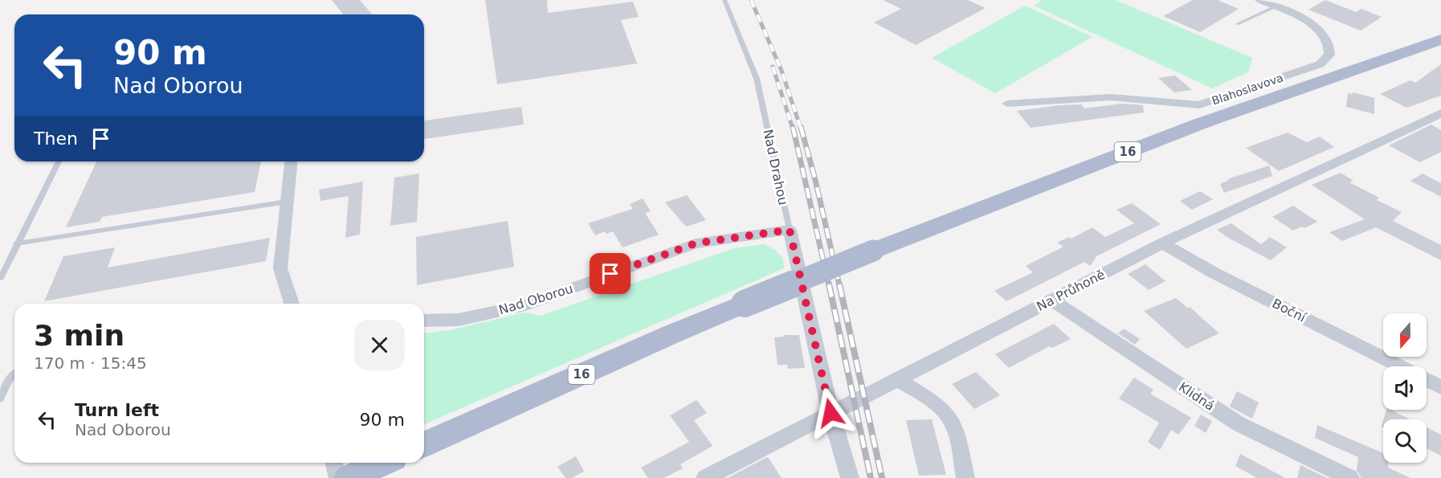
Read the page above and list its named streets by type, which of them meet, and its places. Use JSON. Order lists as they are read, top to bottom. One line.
{"streets":{"main road":["16"],"street":["Blahoslavova","Nad Drahou","Na Průhoně","Nad Oborou","Boční","Klidná"]},"crossings":[["Nad Drahou","Na Průhoně"],["Nad Drahou","Nad Oborou"],["Na Průhoně","Boční"],["Na Průhoně","Klidná"]],"north":"bottom","page":{"turn":["90 m","Nad Oborou"],"then":"Then","heading":["3 min","170 m · 15:45"],"list":[{"name":"Turn left","note":"Nad Oborou","value":"90 m"}]}}
